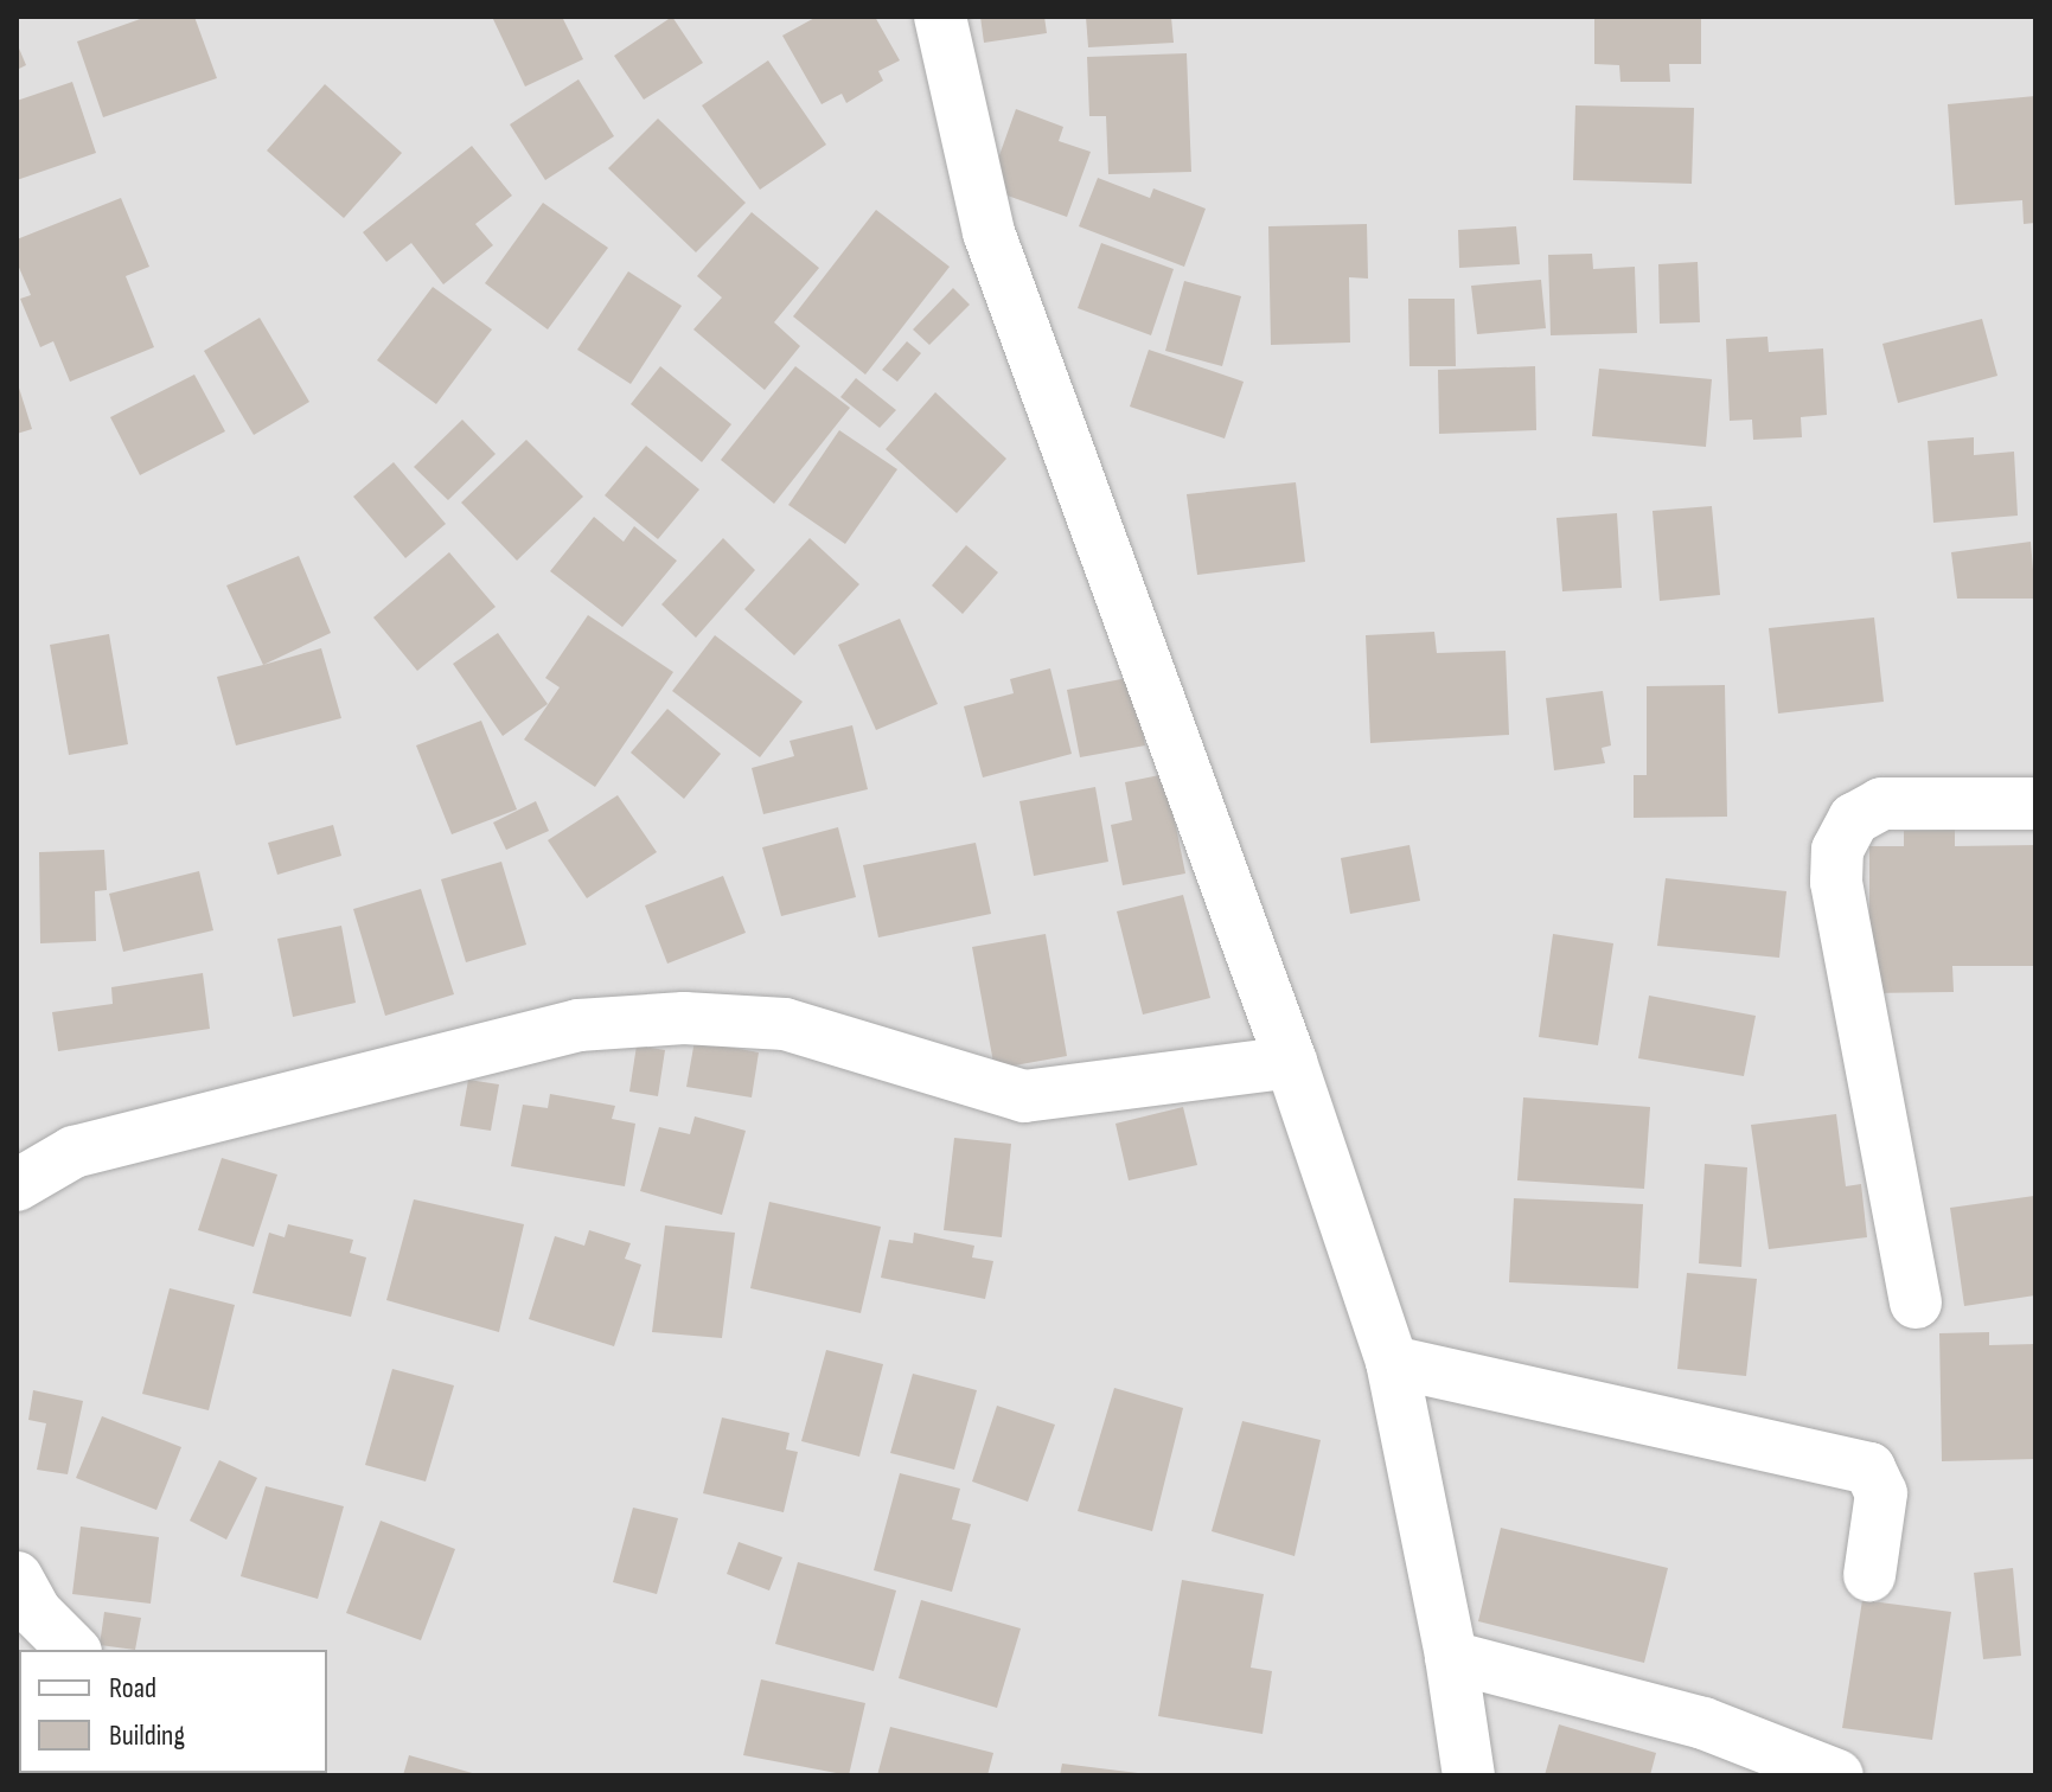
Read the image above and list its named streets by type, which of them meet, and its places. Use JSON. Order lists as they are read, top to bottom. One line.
{"legend":["Road","Building"]}
